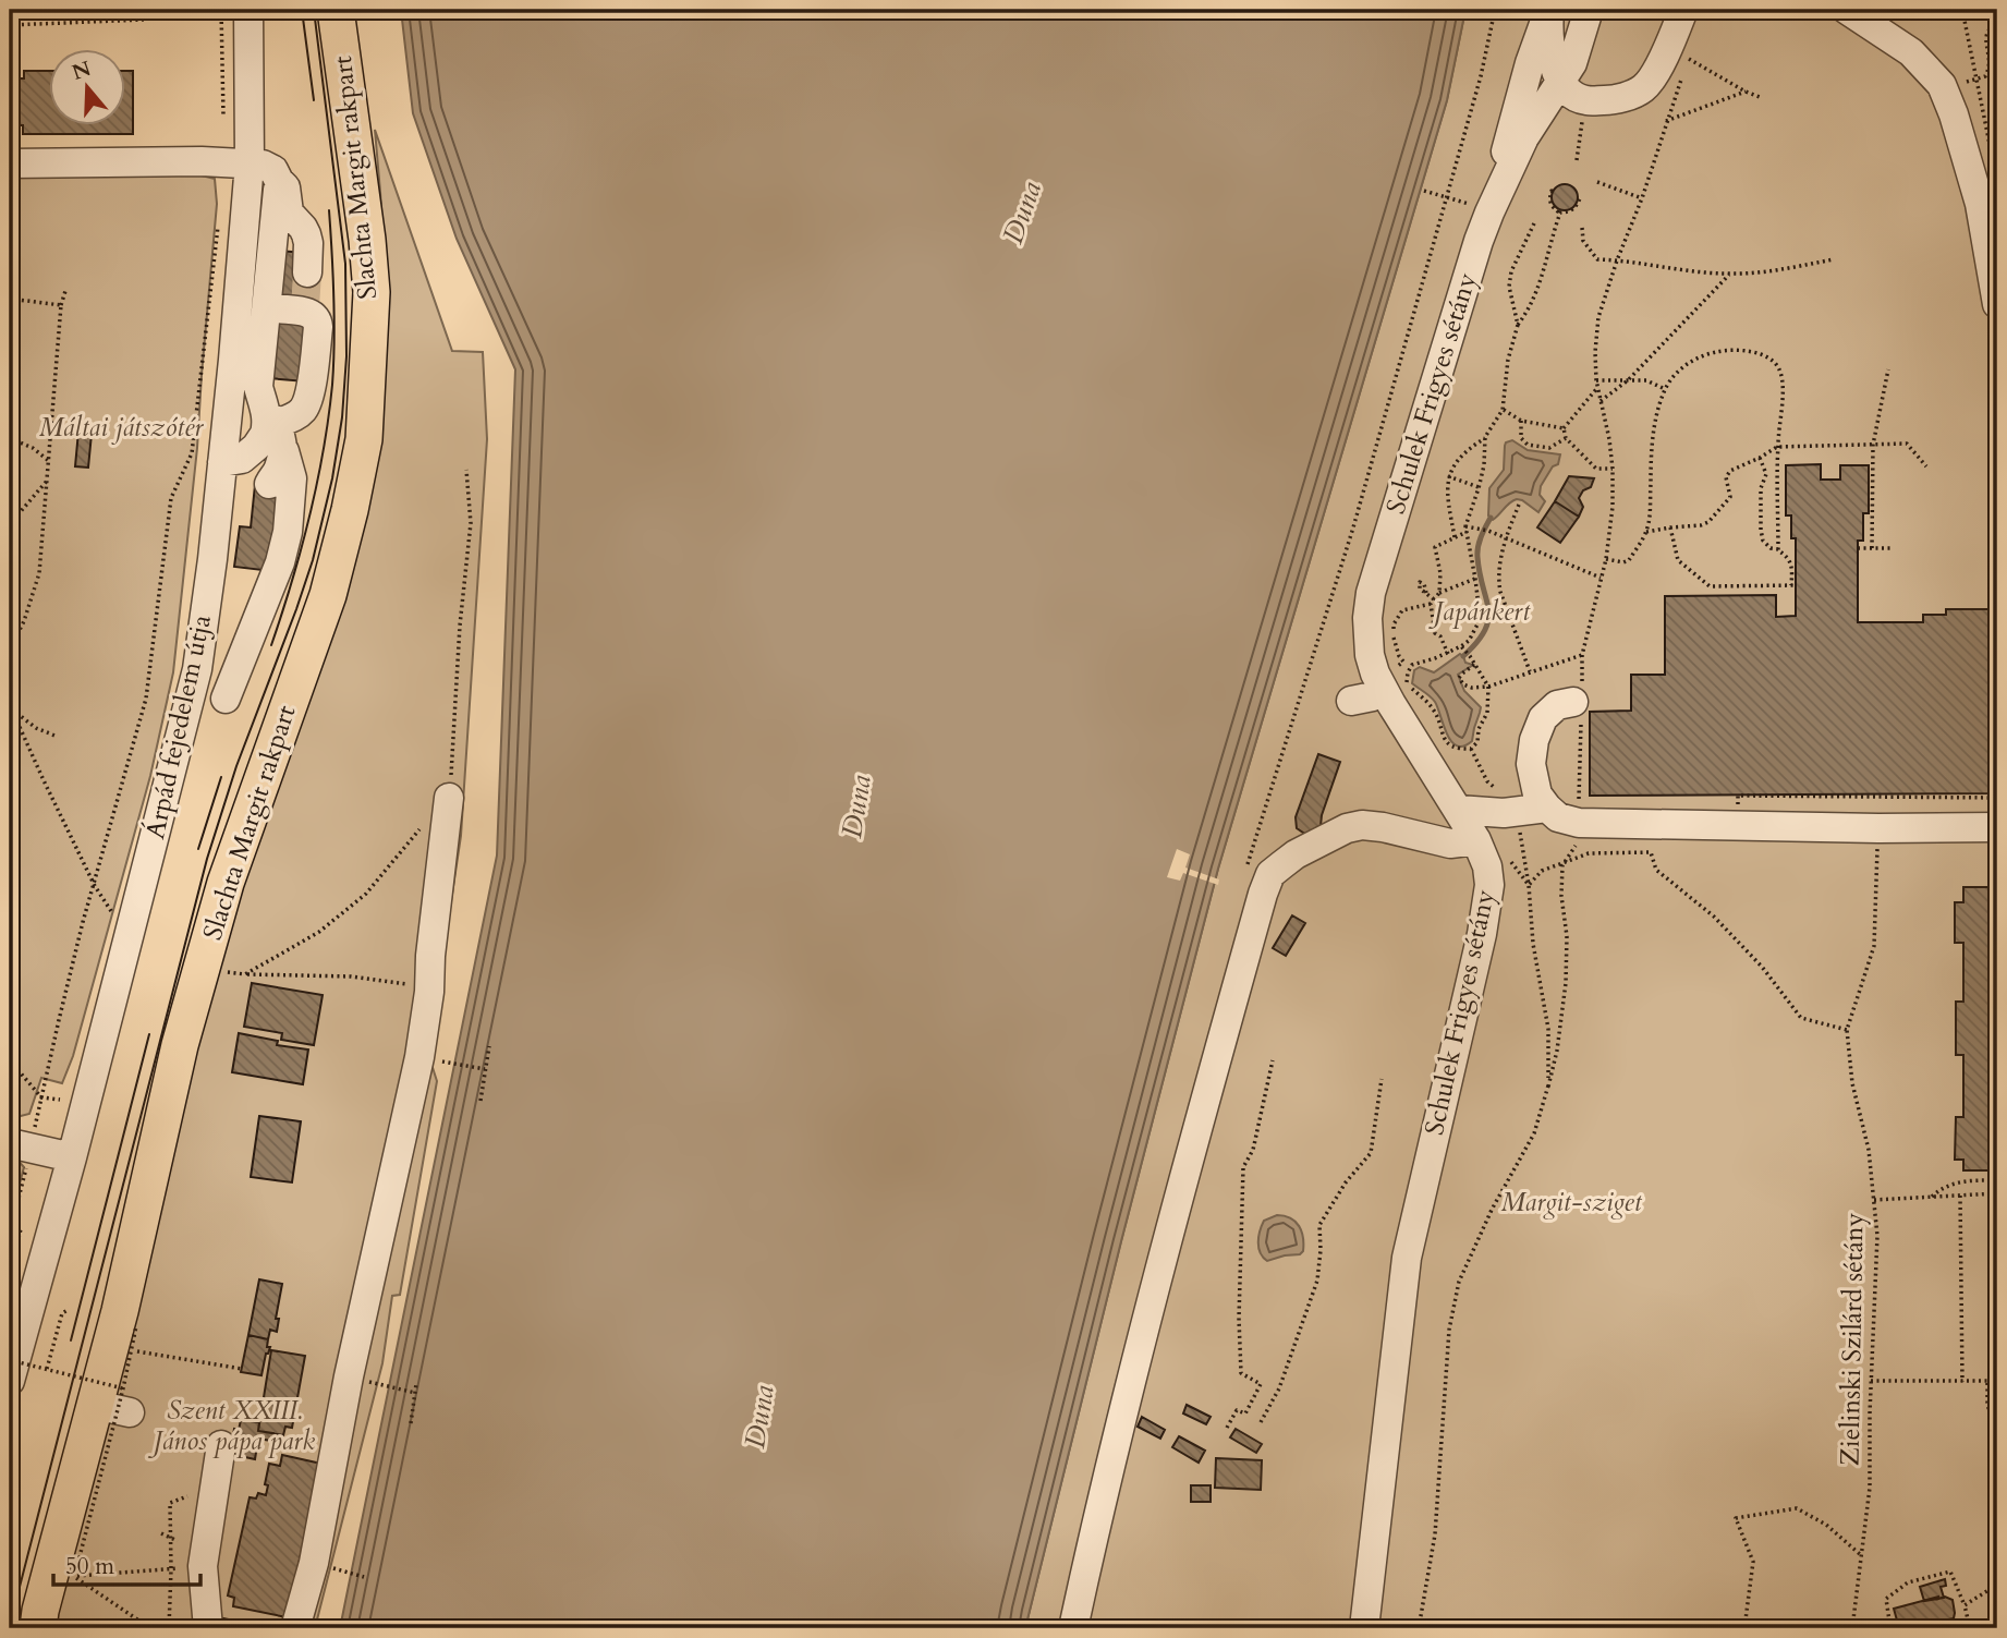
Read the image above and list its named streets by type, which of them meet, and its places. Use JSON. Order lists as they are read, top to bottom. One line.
{"streets":{"main road":["Slachta Margit rakpart"],"street":["Schulek Frigyes sétány","Árpád fejedelem útja"],"path":["Zielinski Szilárd sétány"]},"water":["Duna"],"parks":["Máltai játszótér","Japánkert","Margit-sziget","Szent XXIII. János pápa park"],"scale_bar":"50 m","north":"top"}
